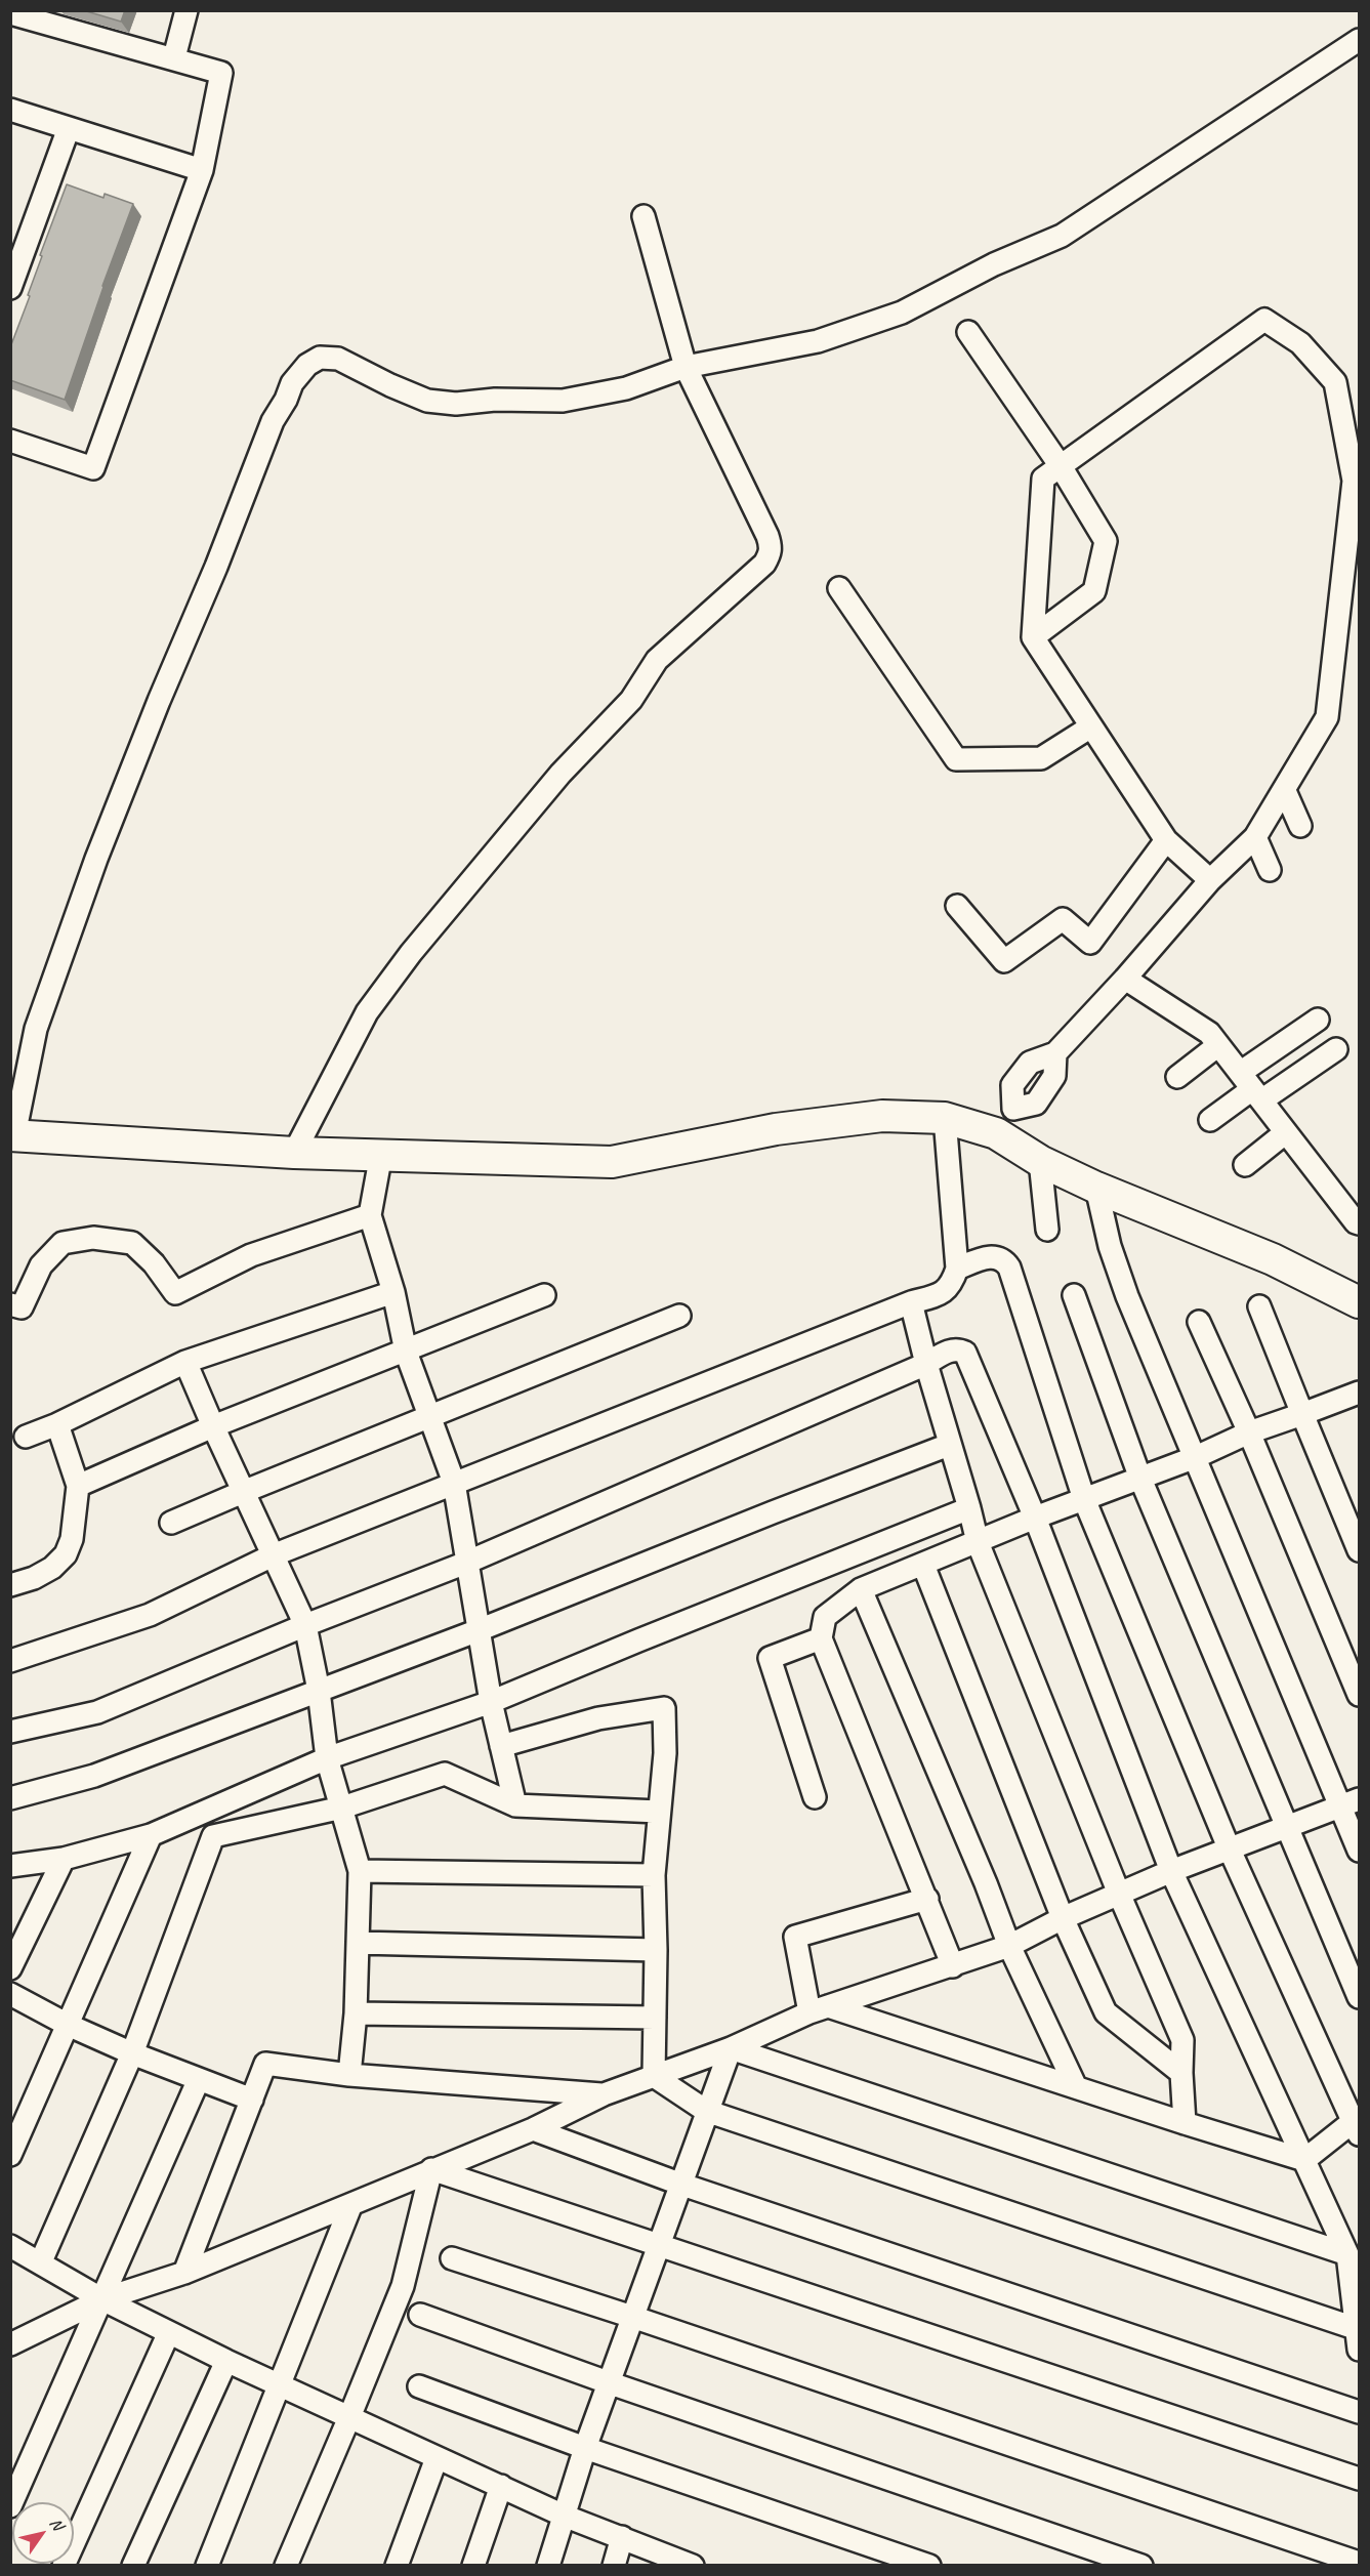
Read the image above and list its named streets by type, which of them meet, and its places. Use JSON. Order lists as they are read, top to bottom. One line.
{"north":"top right"}
